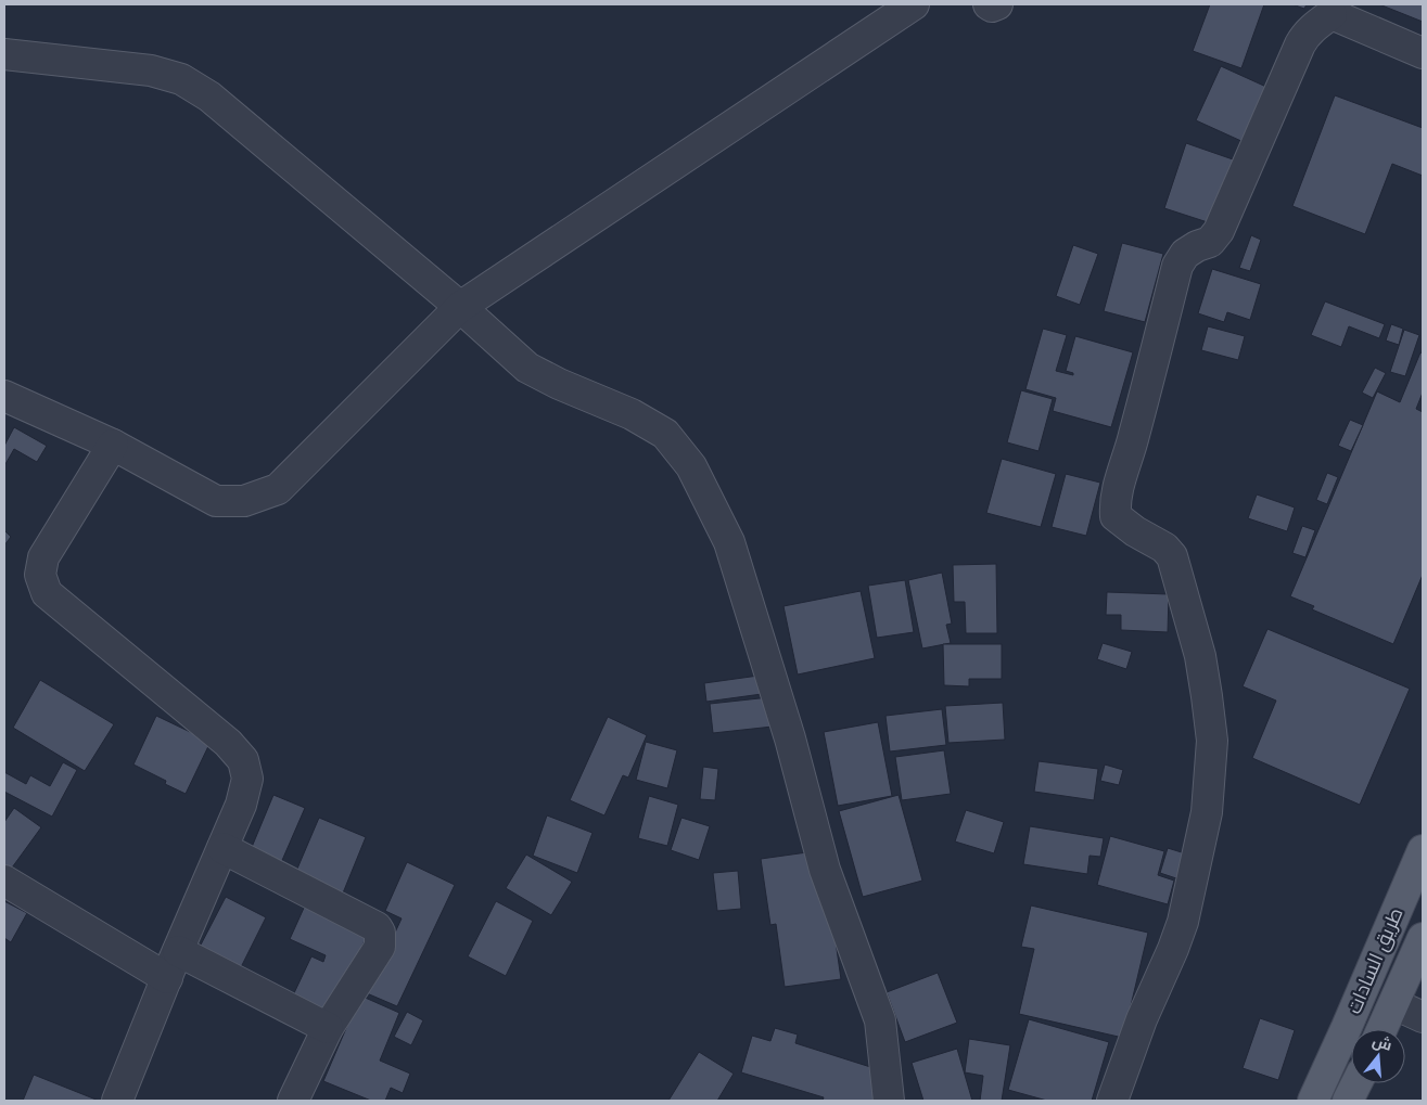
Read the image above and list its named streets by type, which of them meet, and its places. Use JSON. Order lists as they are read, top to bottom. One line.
{"streets":{"main road":["طريق السادات"]},"north":"top"}
